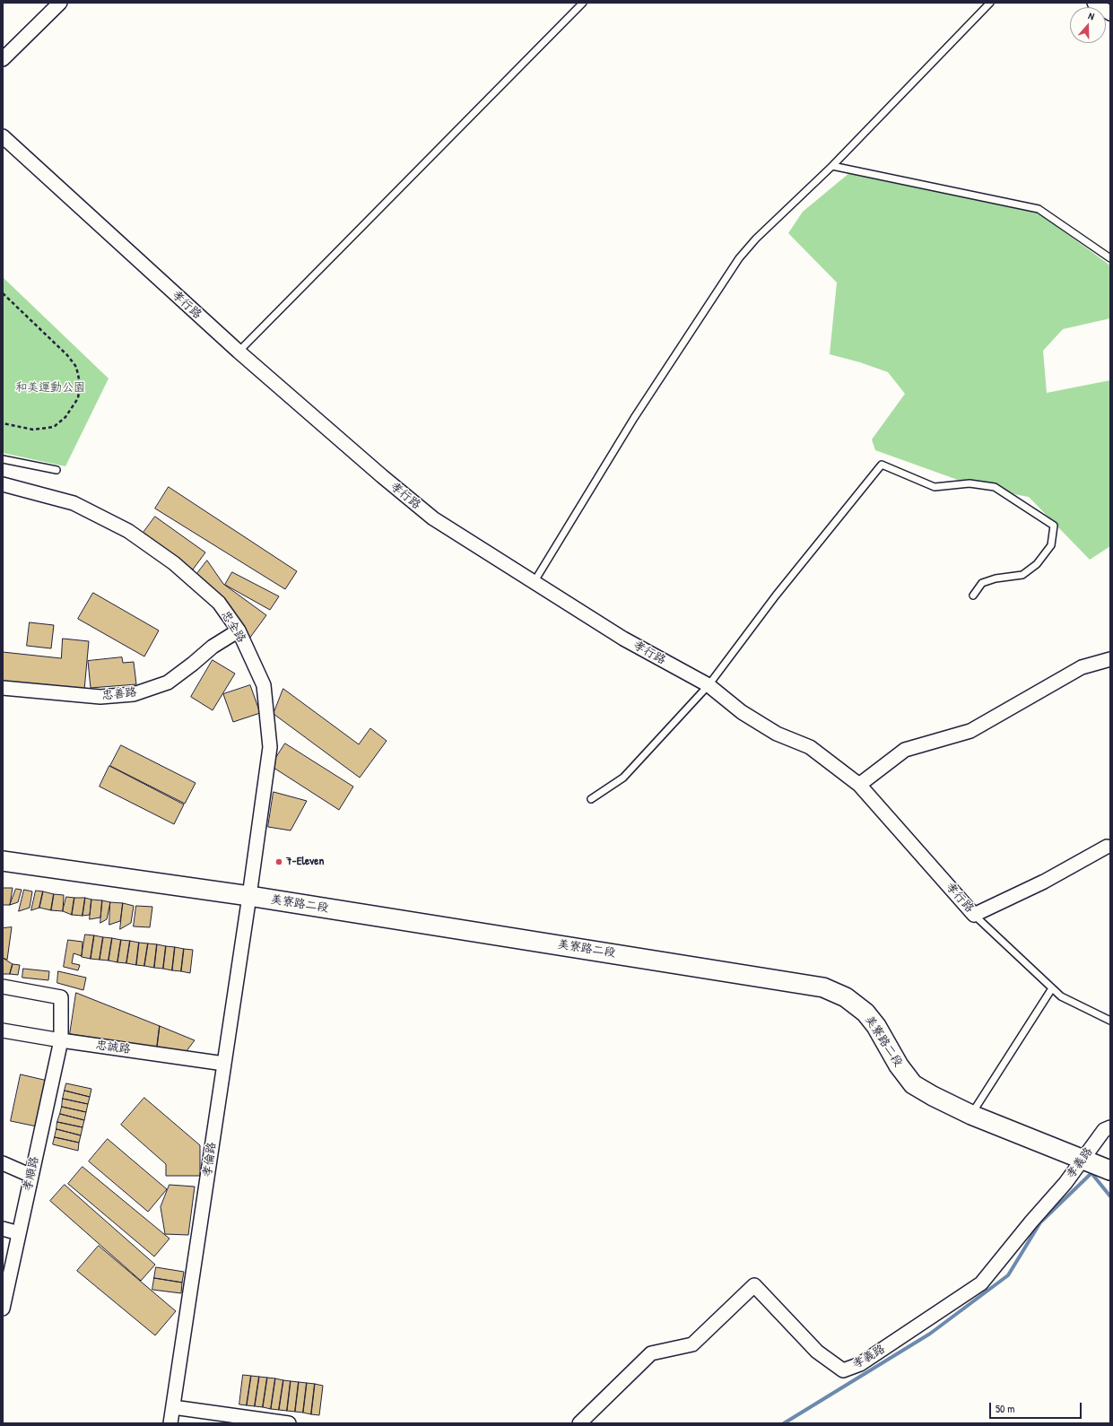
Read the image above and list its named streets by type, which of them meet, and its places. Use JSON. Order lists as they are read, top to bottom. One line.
{"streets":{"street":["孝行路","忠全路","忠善路","美寮路二段","忠誠路","孝倫路","孝義路","孝順路"]},"crossings":[["忠全路","忠善路"],["忠全路","美寮路二段"],["忠全路","孝倫路"],["美寮路二段","孝倫路"],["美寮路二段","孝義路"],["忠誠路","孝倫路"],["忠誠路","孝順路"]],"parks":["和美運動公園"],"places":["7-Eleven"],"scale_bar":"50 m","north":"top"}
